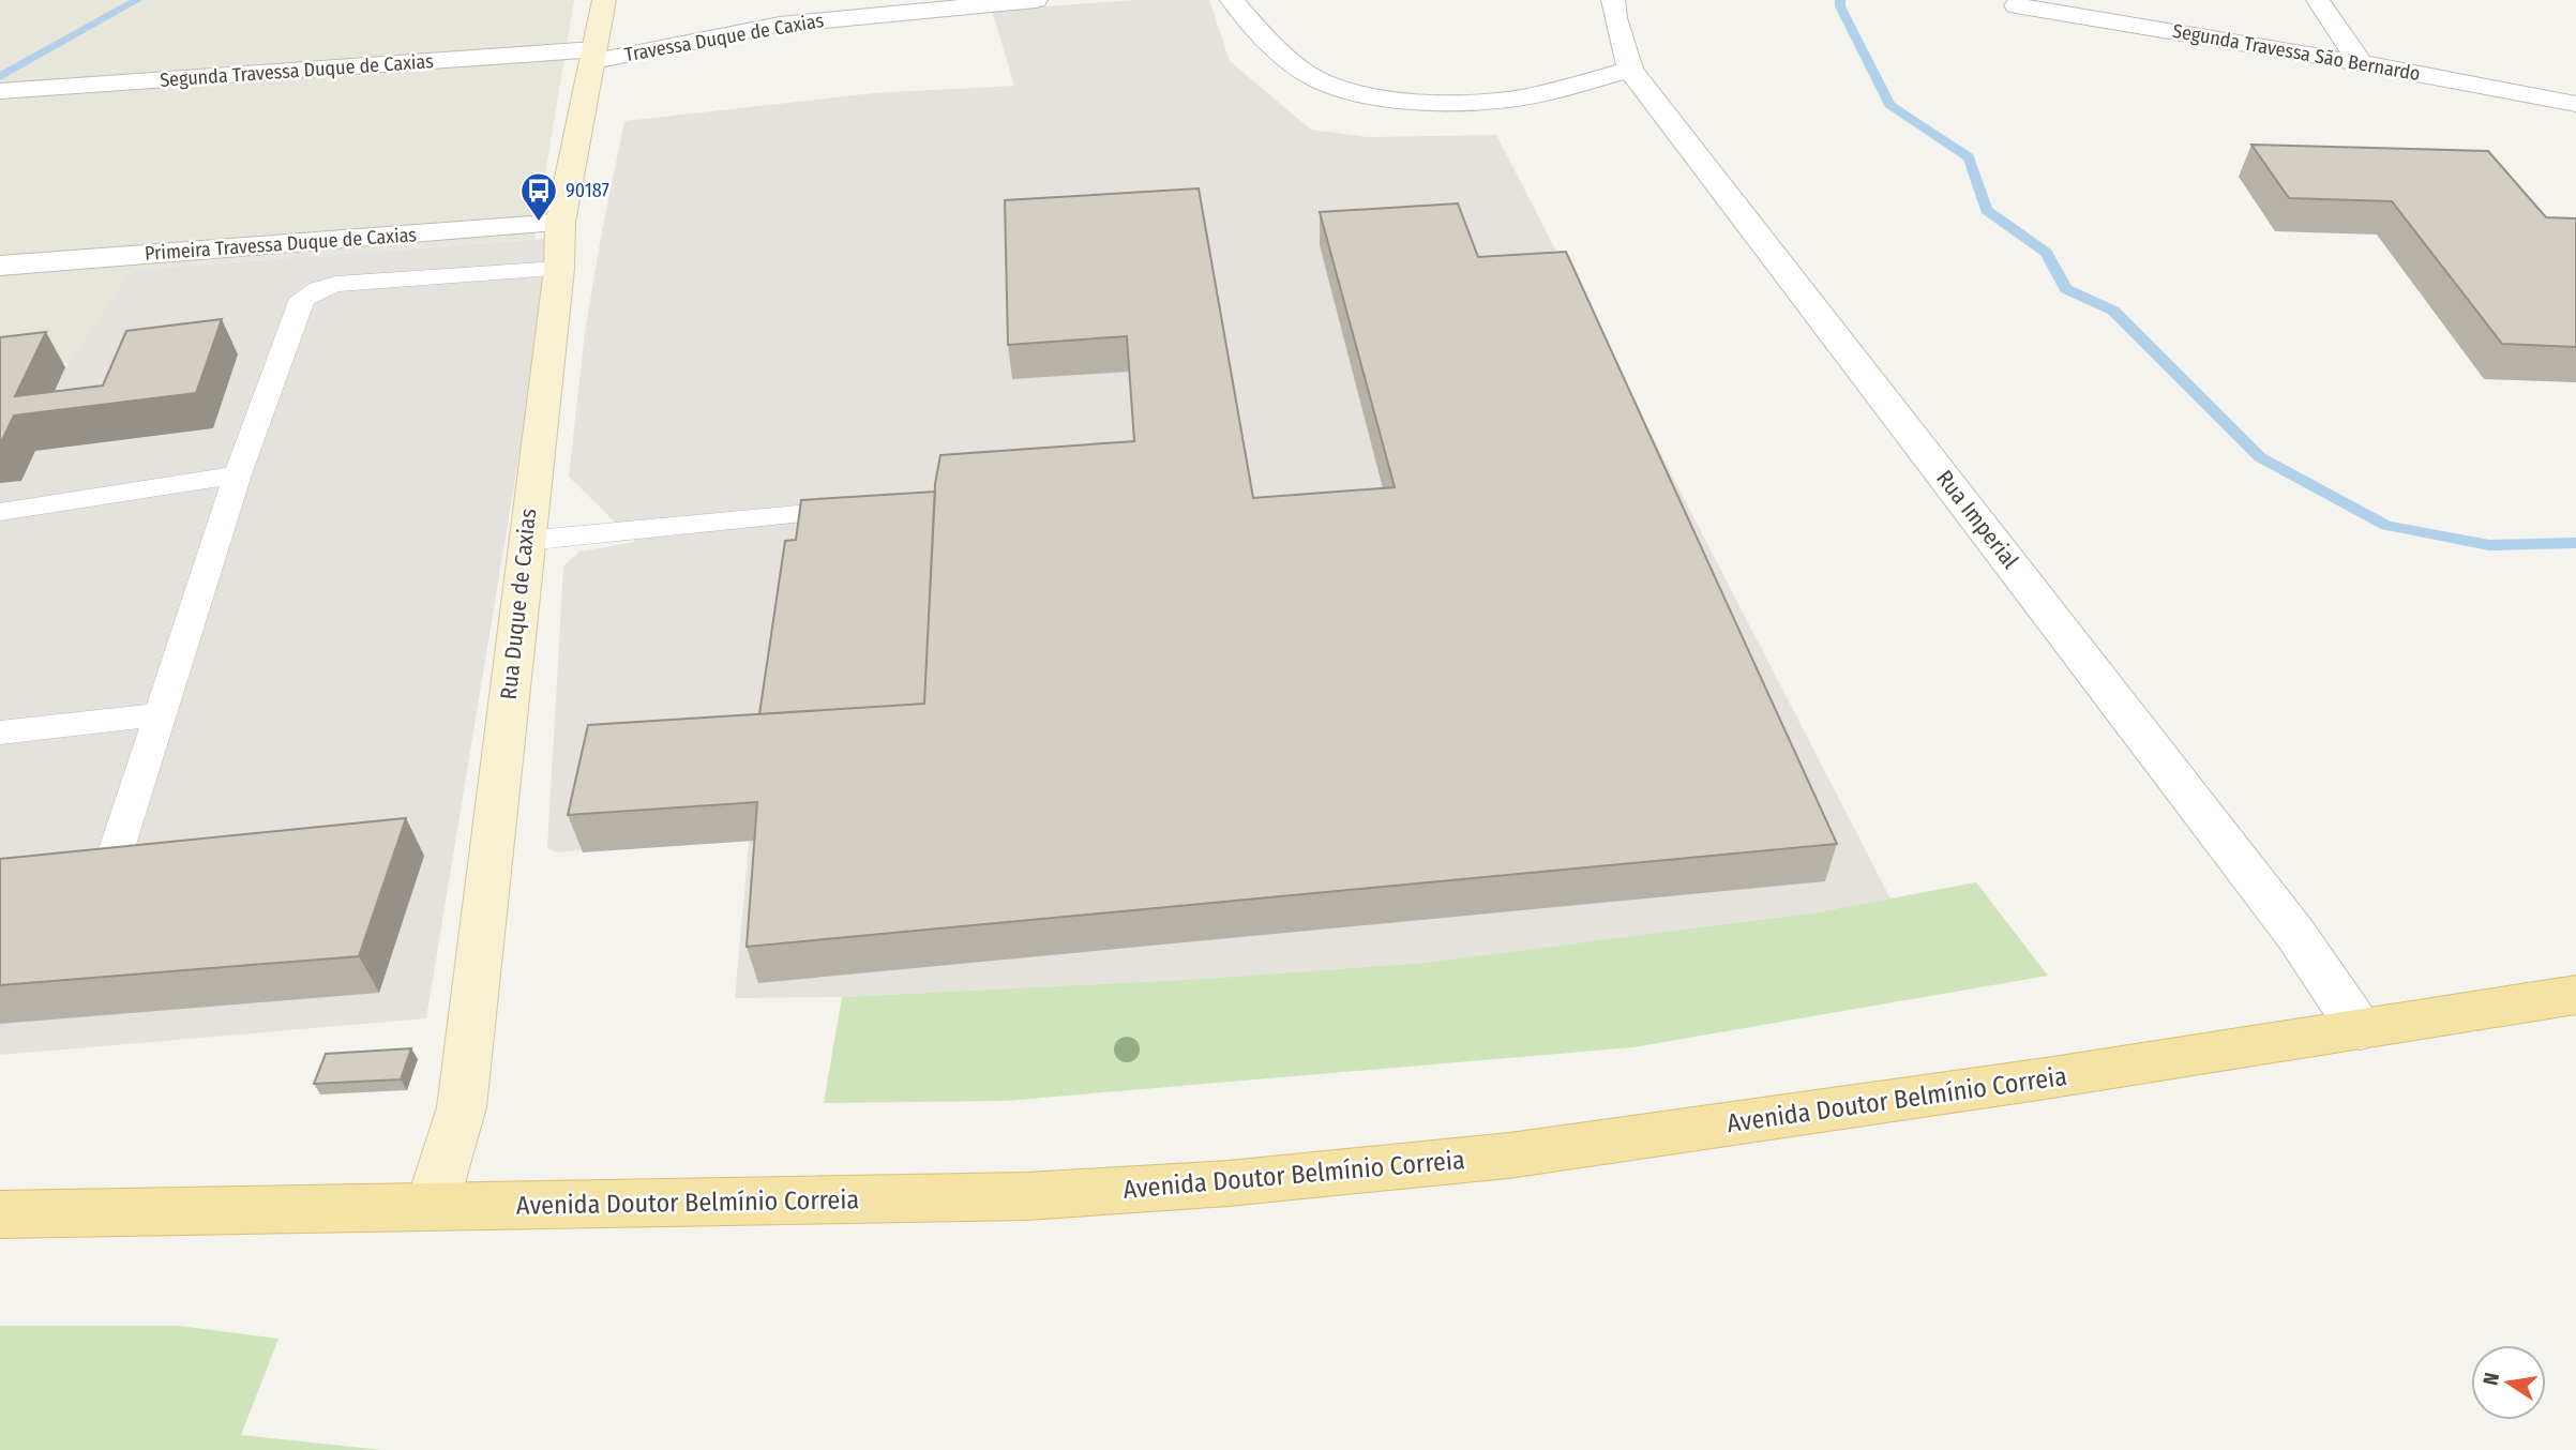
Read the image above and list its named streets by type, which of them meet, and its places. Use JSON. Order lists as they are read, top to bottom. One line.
{"streets":{"main road":["Avenida Doutor Belmínio Correia"],"street":["Travessa Duque de Caxias","Segunda Travessa São Bernardo","Segunda Travessa Duque de Caxias","Primeira Travessa Duque de Caxias","Rua Imperial","Rua Duque de Caxias"]},"crossings":[["Travessa Duque de Caxias","Segunda Travessa Duque de Caxias"],["Travessa Duque de Caxias","Rua Duque de Caxias"],["Segunda Travessa Duque de Caxias","Rua Duque de Caxias"],["Primeira Travessa Duque de Caxias","Rua Duque de Caxias"],["Rua Imperial","Avenida Doutor Belmínio Correia"],["Rua Duque de Caxias","Avenida Doutor Belmínio Correia"]],"places":{"bus stop":["90187"]},"north":"left"}
